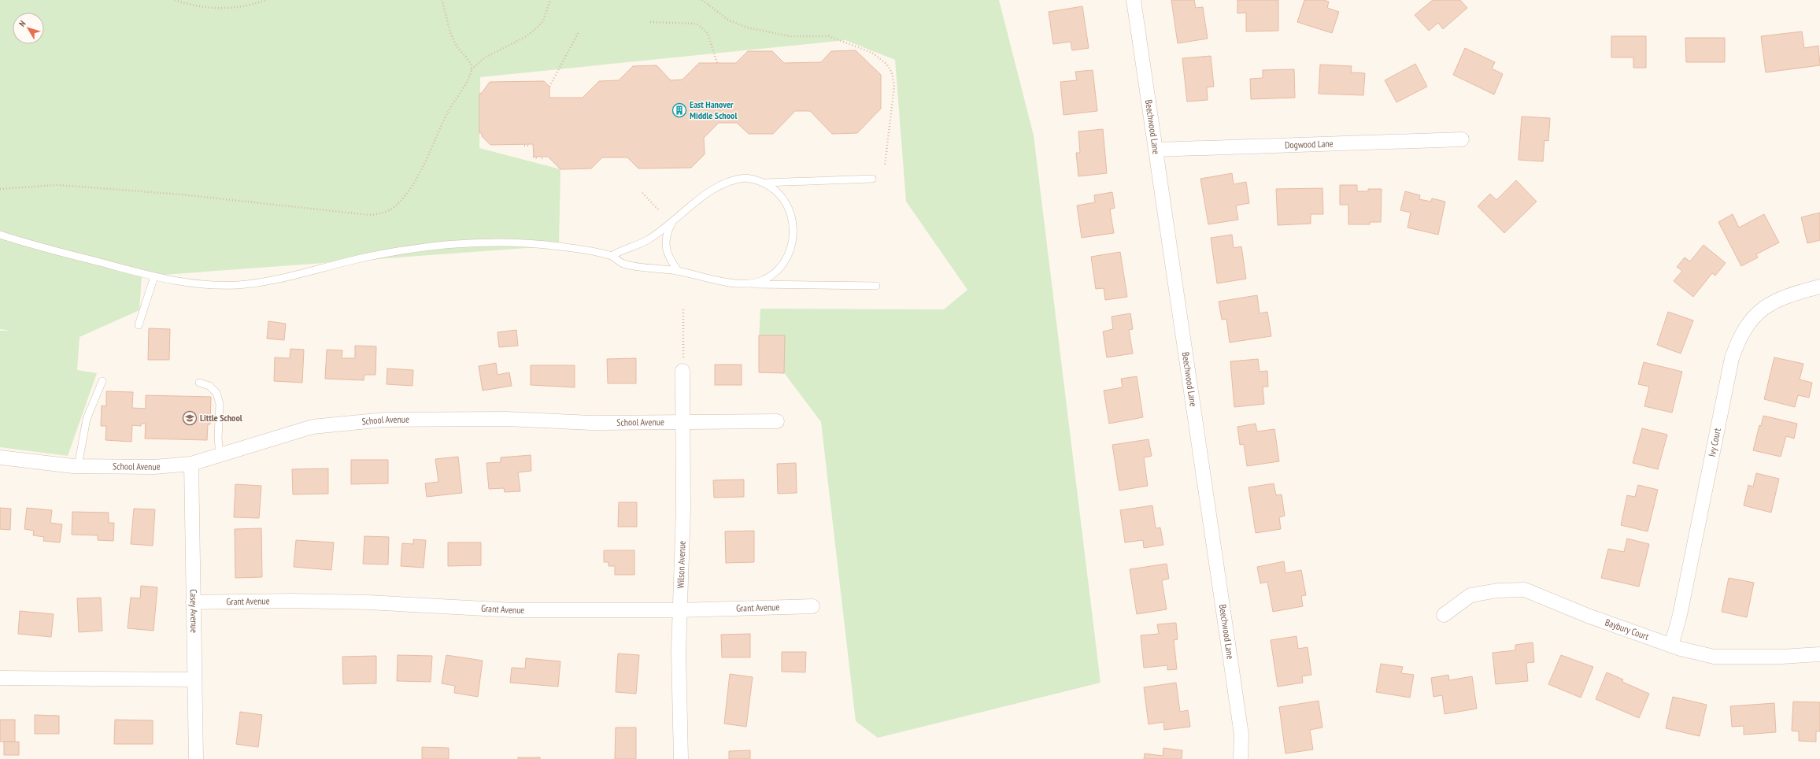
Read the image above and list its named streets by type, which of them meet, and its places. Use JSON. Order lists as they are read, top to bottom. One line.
{"streets":{"street":["Beechwood Lane","Dogwood Lane","School Avenue","Ivy Court","Wilson Avenue","Grant Avenue","Casey Avenue","Baybury Court"]},"crossings":[["Beechwood Lane","Dogwood Lane"],["School Avenue","Wilson Avenue"],["School Avenue","Casey Avenue"],["Ivy Court","Baybury Court"],["Wilson Avenue","Grant Avenue"],["Grant Avenue","Casey Avenue"]],"places":{"building":["East Hanover Middle School"],"school or university":["Little School"]},"north":"top left"}
